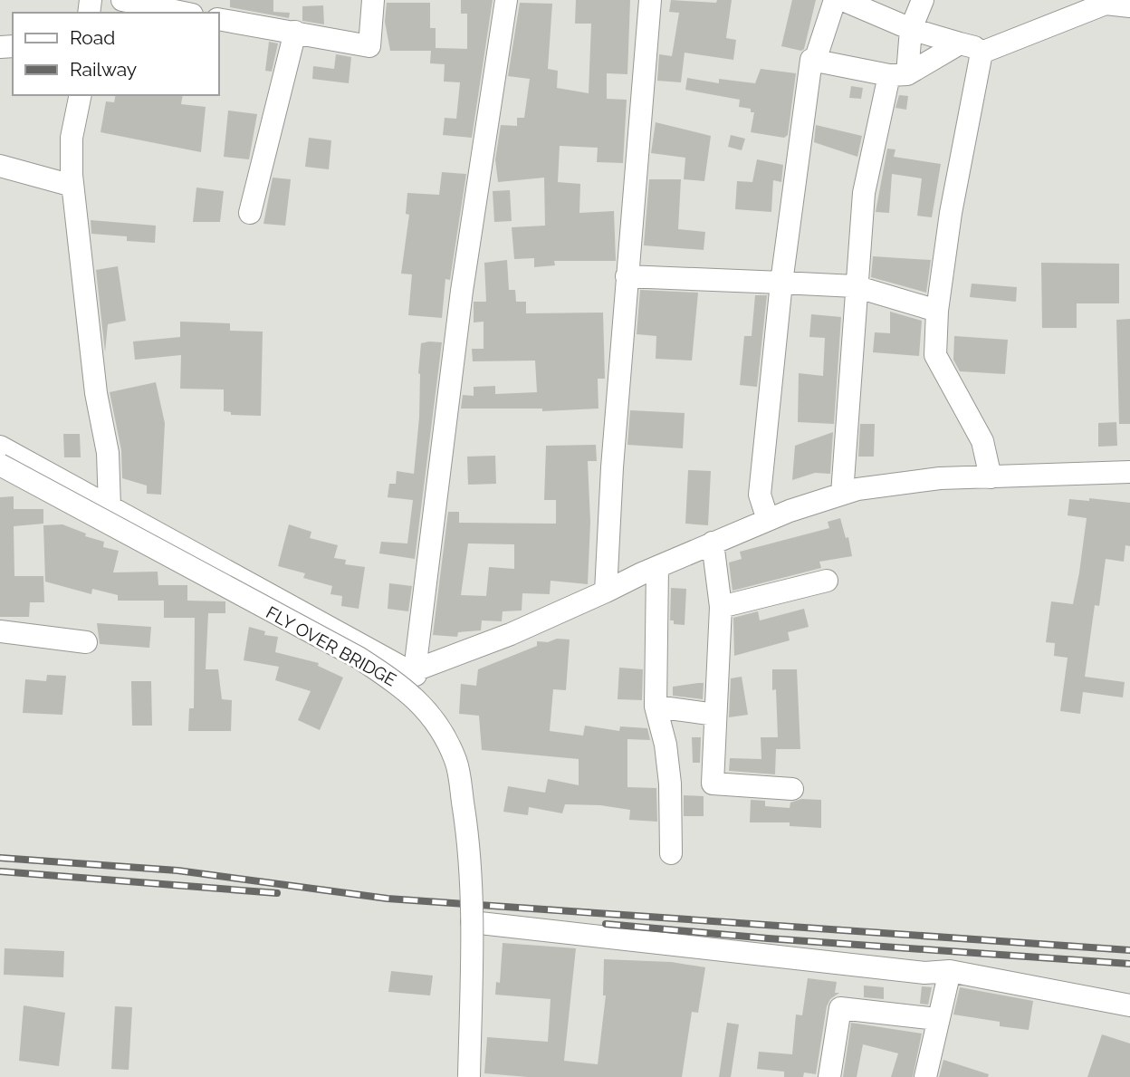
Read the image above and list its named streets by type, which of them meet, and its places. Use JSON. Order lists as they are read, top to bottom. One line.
{"streets":{"street":["FLY OVER BRIDGE"]},"legend":["Road","Railway"]}
